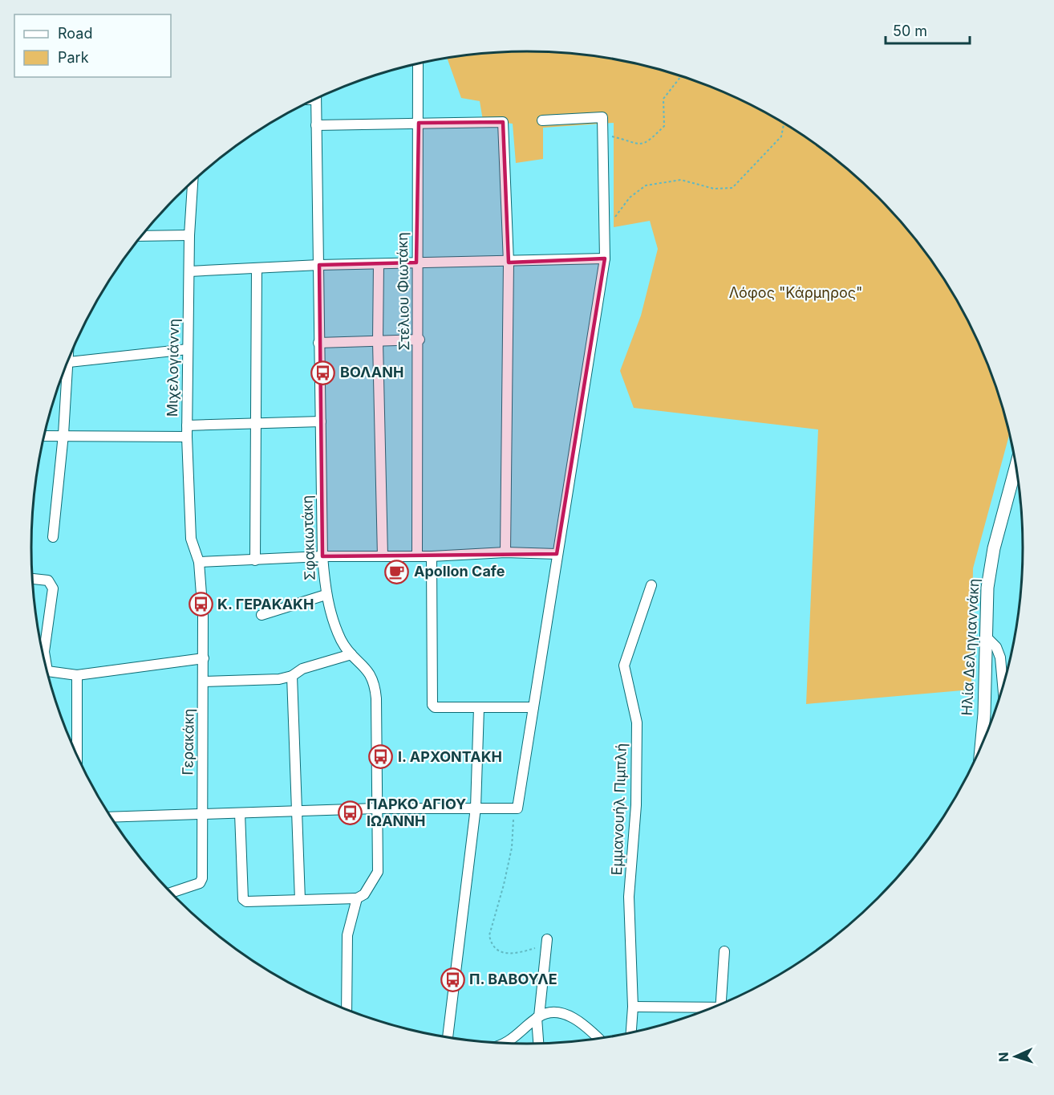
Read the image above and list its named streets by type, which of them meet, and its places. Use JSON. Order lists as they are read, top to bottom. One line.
{"streets":{"street":["Στέλιου Φιωτάκη","Μιχελογιάννη","Σφακιωτάκη","Ηλία Δεληγιαννάκη","Γερακάκη","Εµµανουήλ Πιµπλή"]},"crossings":[["Μιχελογιάννη","Γερακάκη"]],"parks":["Λόφος \"Κάρμηρος\""],"places":{"bus stop":["ΒΟΛΑΝΗ","Κ. ΓΕΡΑΚΑΚΗ","Ι. ΑΡΧΟΝΤΑΚΗ","ΠΑΡΚΟ ΑΓΙΟΥ ΙΩΑΝΝΗ","Π. ΒΑΒΟΥΛΕ"],"cafe":["Apollon Cafe"]},"legend":["Road","Park"],"scale_bar":"50 m","north":"left"}
